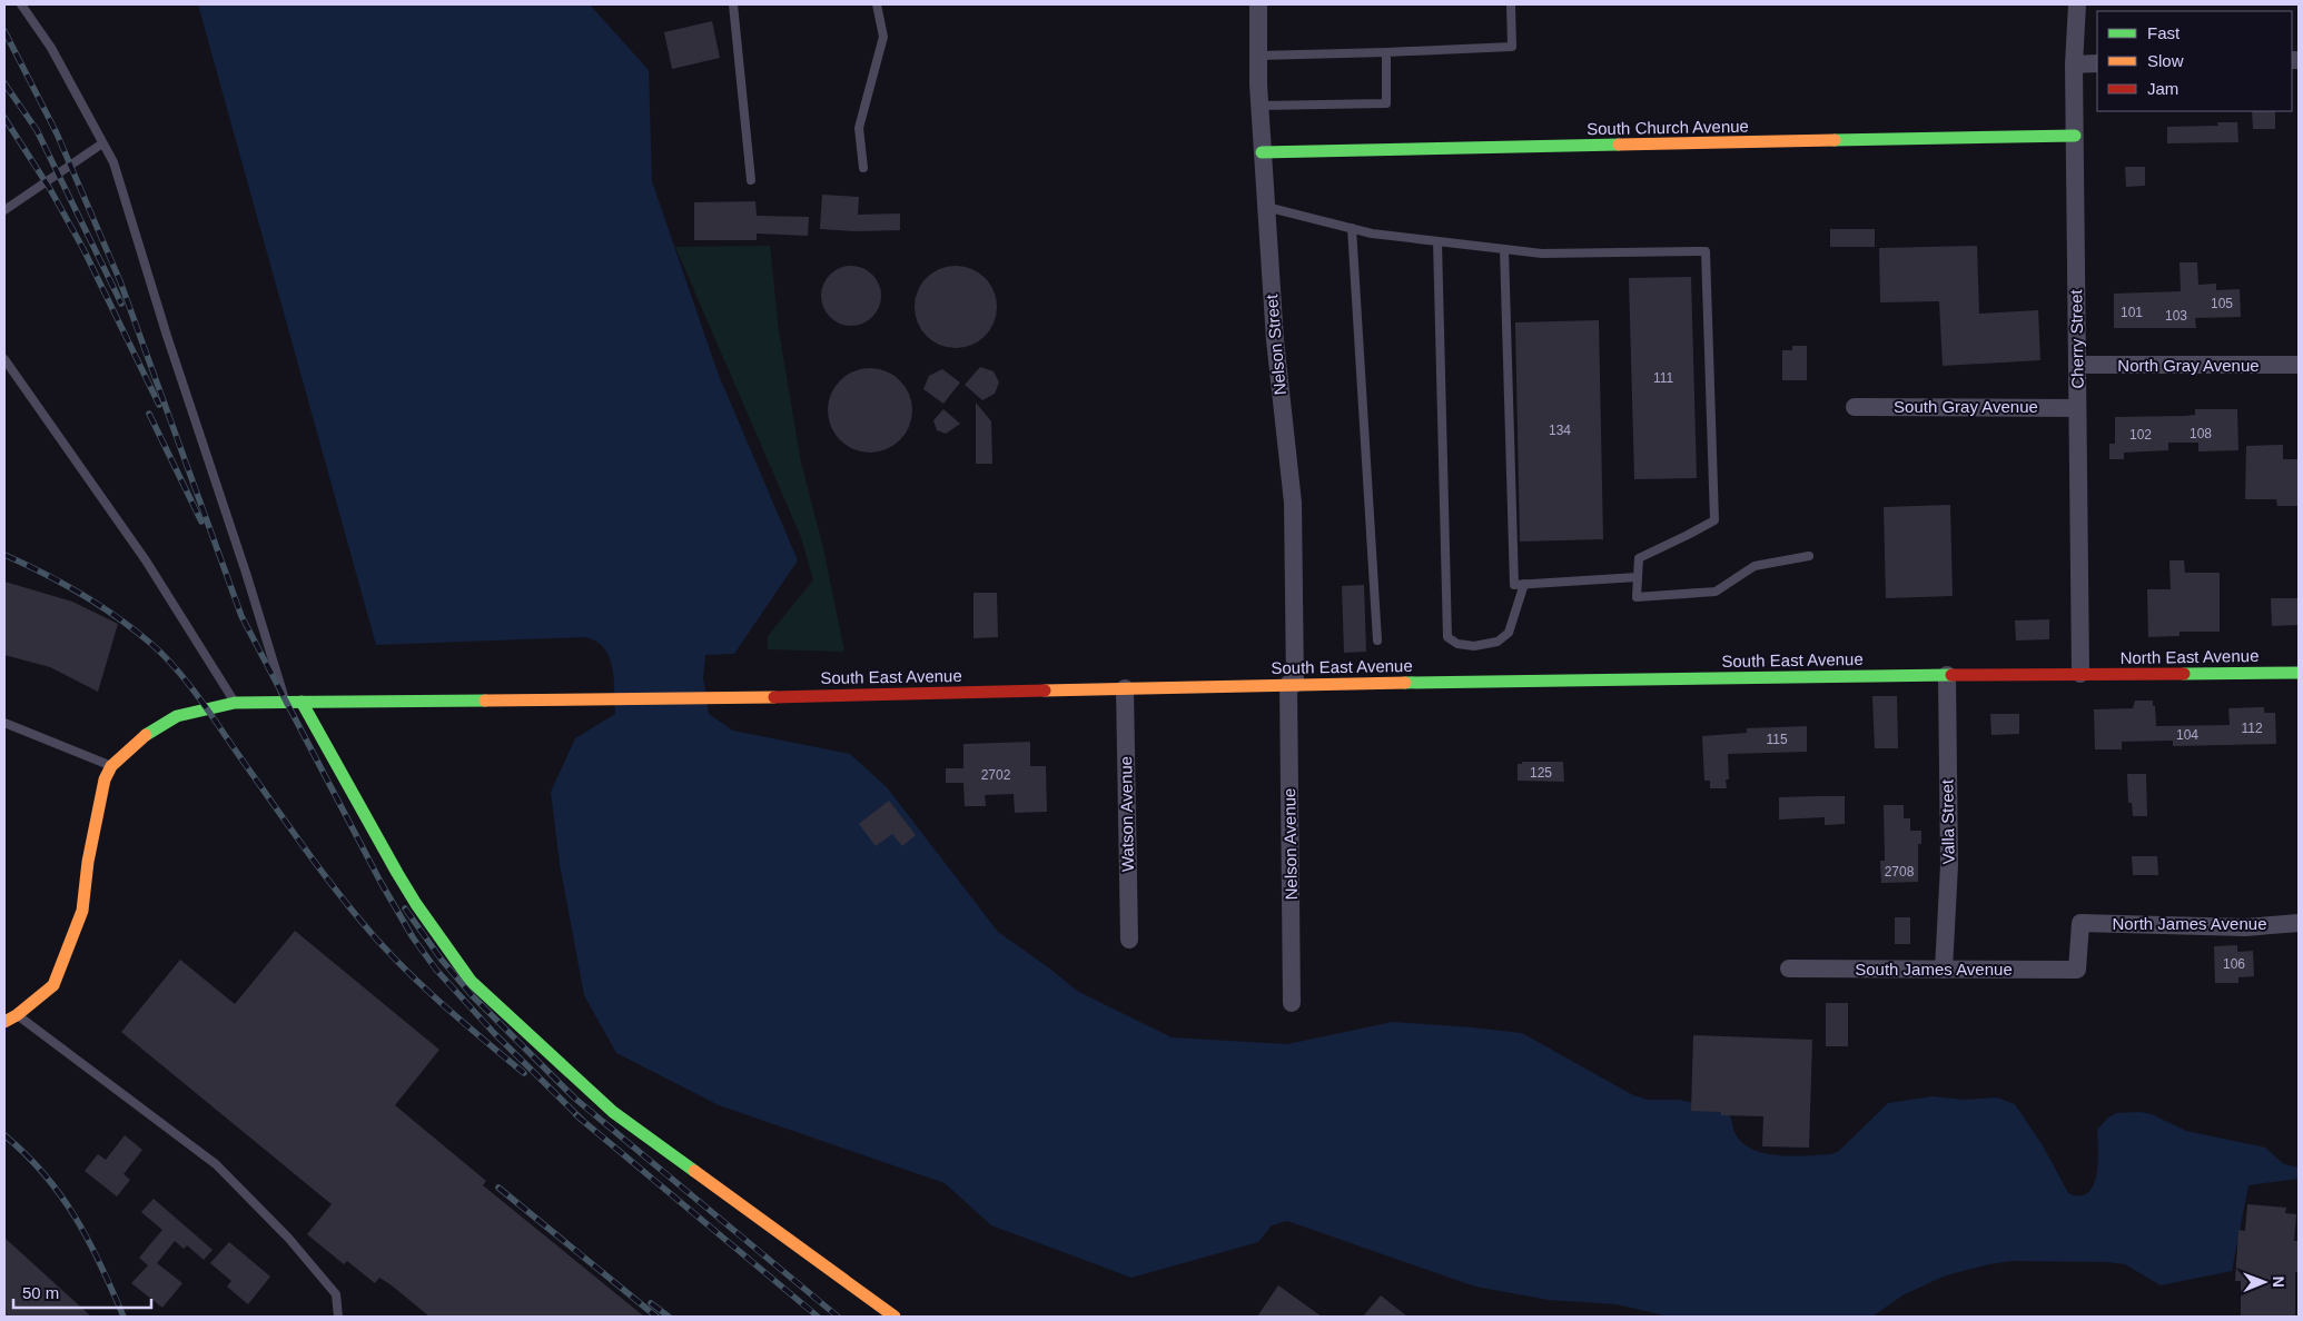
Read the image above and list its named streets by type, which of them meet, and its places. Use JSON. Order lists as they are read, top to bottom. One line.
{"streets":{"street":["South Church Avenue","Cherry Street","Nelson Street","North Gray Avenue","South Gray Avenue","North East Avenue","South East Avenue","Watson Avenue","Valla Street","Nelson Avenue","North James Avenue","South James Avenue"]},"crossings":[["South Church Avenue","Cherry Street"],["South Church Avenue","Nelson Street"],["Cherry Street","North Gray Avenue"],["Cherry Street","South Gray Avenue"],["Cherry Street","North East Avenue"],["Cherry Street","South East Avenue"],["Nelson Street","South East Avenue"],["Nelson Street","Nelson Avenue"],["North East Avenue","South East Avenue"],["South East Avenue","Watson Avenue"],["South East Avenue","Valla Street"],["South East Avenue","Nelson Avenue"],["Valla Street","South James Avenue"],["North James Avenue","South James Avenue"]],"house_numbers":["105","101","103","111","134","108","102","112","104","115","125","2702","2708","106"],"legend":["Fast","Slow","Jam"],"scale_bar":"50 m","north":"right"}
